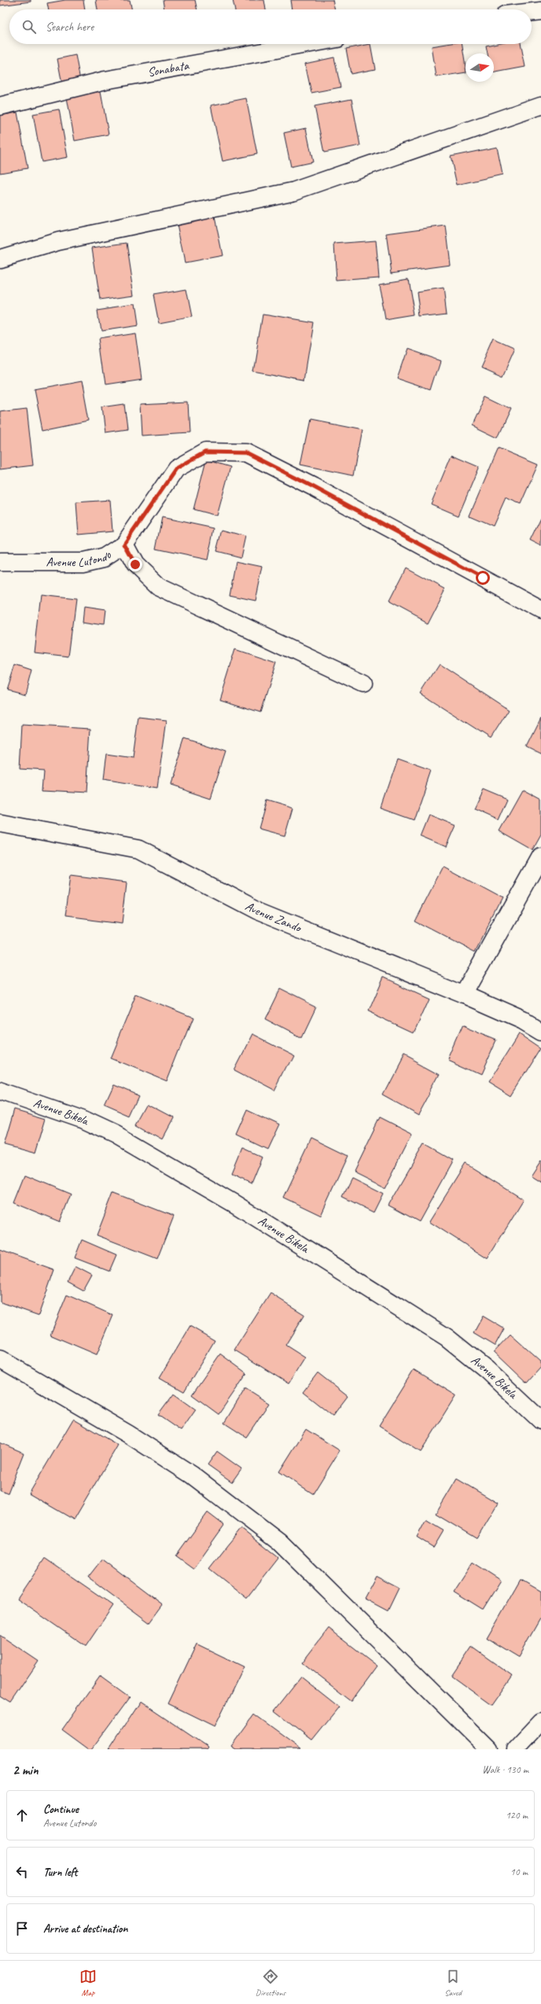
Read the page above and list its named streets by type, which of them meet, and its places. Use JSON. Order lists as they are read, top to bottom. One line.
{"streets":{"street":["Sonabata","Avenue Lutondo","Avenue Zando","Avenue Bikela"]},"north":"right","page":{"search":"Search here","heading":["2 min","Walk · 130 m"],"list":[["Continue","Avenue Lutondo","120 m"],["Turn left","10 m"],"Arrive at destination"],"nav":["Map","Directions","Saved"]}}
